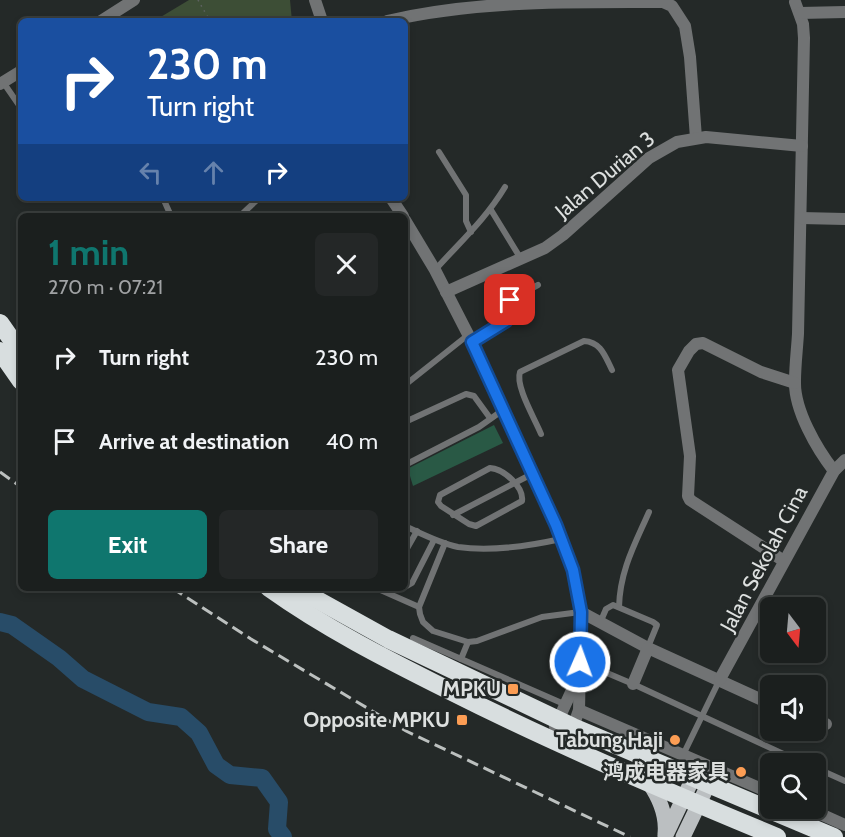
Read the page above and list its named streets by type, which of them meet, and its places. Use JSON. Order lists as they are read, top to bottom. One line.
{"streets":{"street":["Jalan Durian 3","Jalan Sekolah Cina"]},"places":{"transit":["MPKU","Opposite MPKU"],"other":["Tabung Haji","鸿成电器家具"]},"north":"bottom","page":{"turn":["230 m","Turn right"],"heading":["1 min","270 m · 07:21"],"list":[{"name":"Turn right","value":"230 m"},{"name":"Arrive at destination","value":"40 m"}],"buttons":["Exit","Share"]}}
